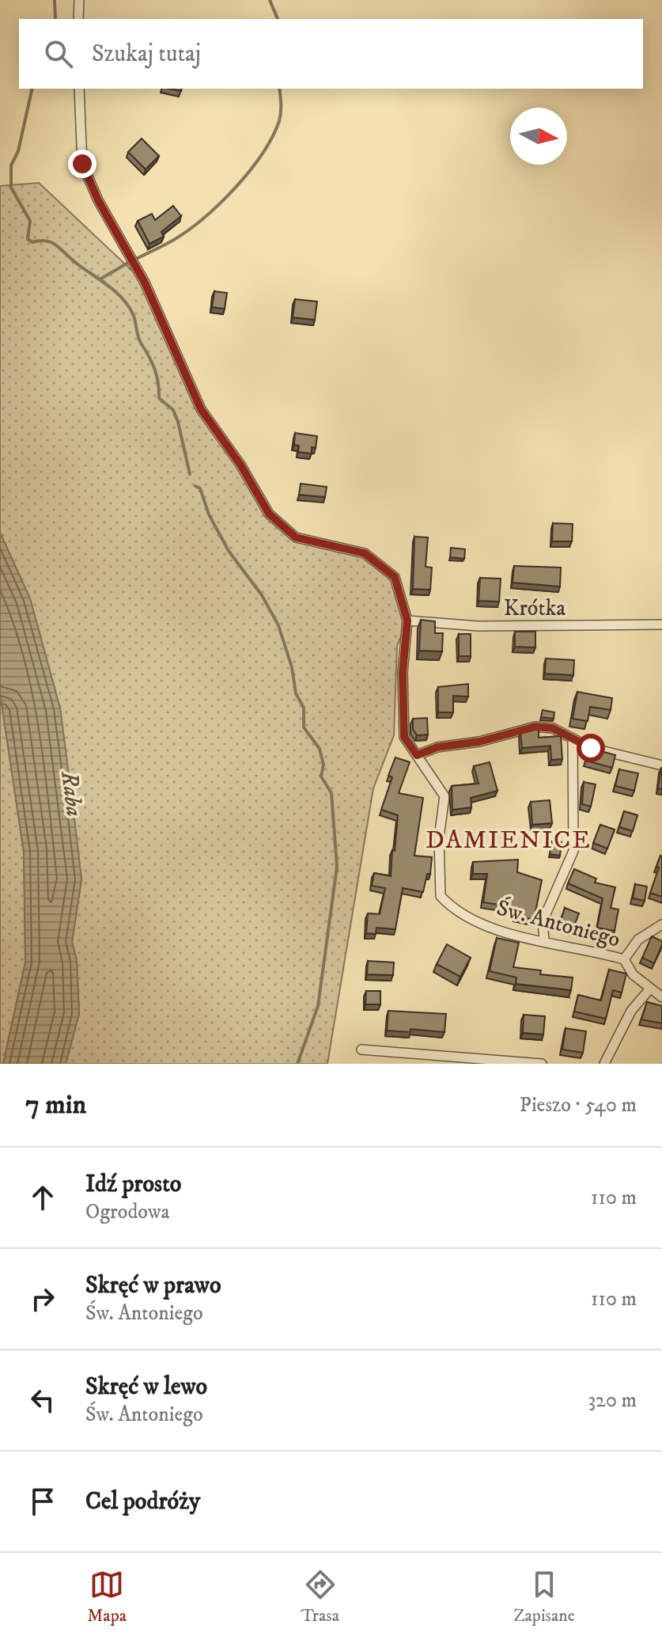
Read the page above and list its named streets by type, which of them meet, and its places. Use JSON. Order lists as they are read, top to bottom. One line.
{"streets":{"street":["Krótka","Św. Antoniego"]},"crossings":[["Krótka","Św. Antoniego"]],"districts":["DAMIENICE"],"water":["Raba"],"north":"right","page":{"search":"Szukaj tutaj","heading":["7 min","Pieszo · 540 m"],"list":[["Idź prosto","Ogrodowa","110 m"],["Skręć w prawo","Św. Antoniego","110 m"],["Skręć w lewo","Św. Antoniego","320 m"],"Cel podróży"],"nav":["Mapa","Trasa","Zapisane"]}}
